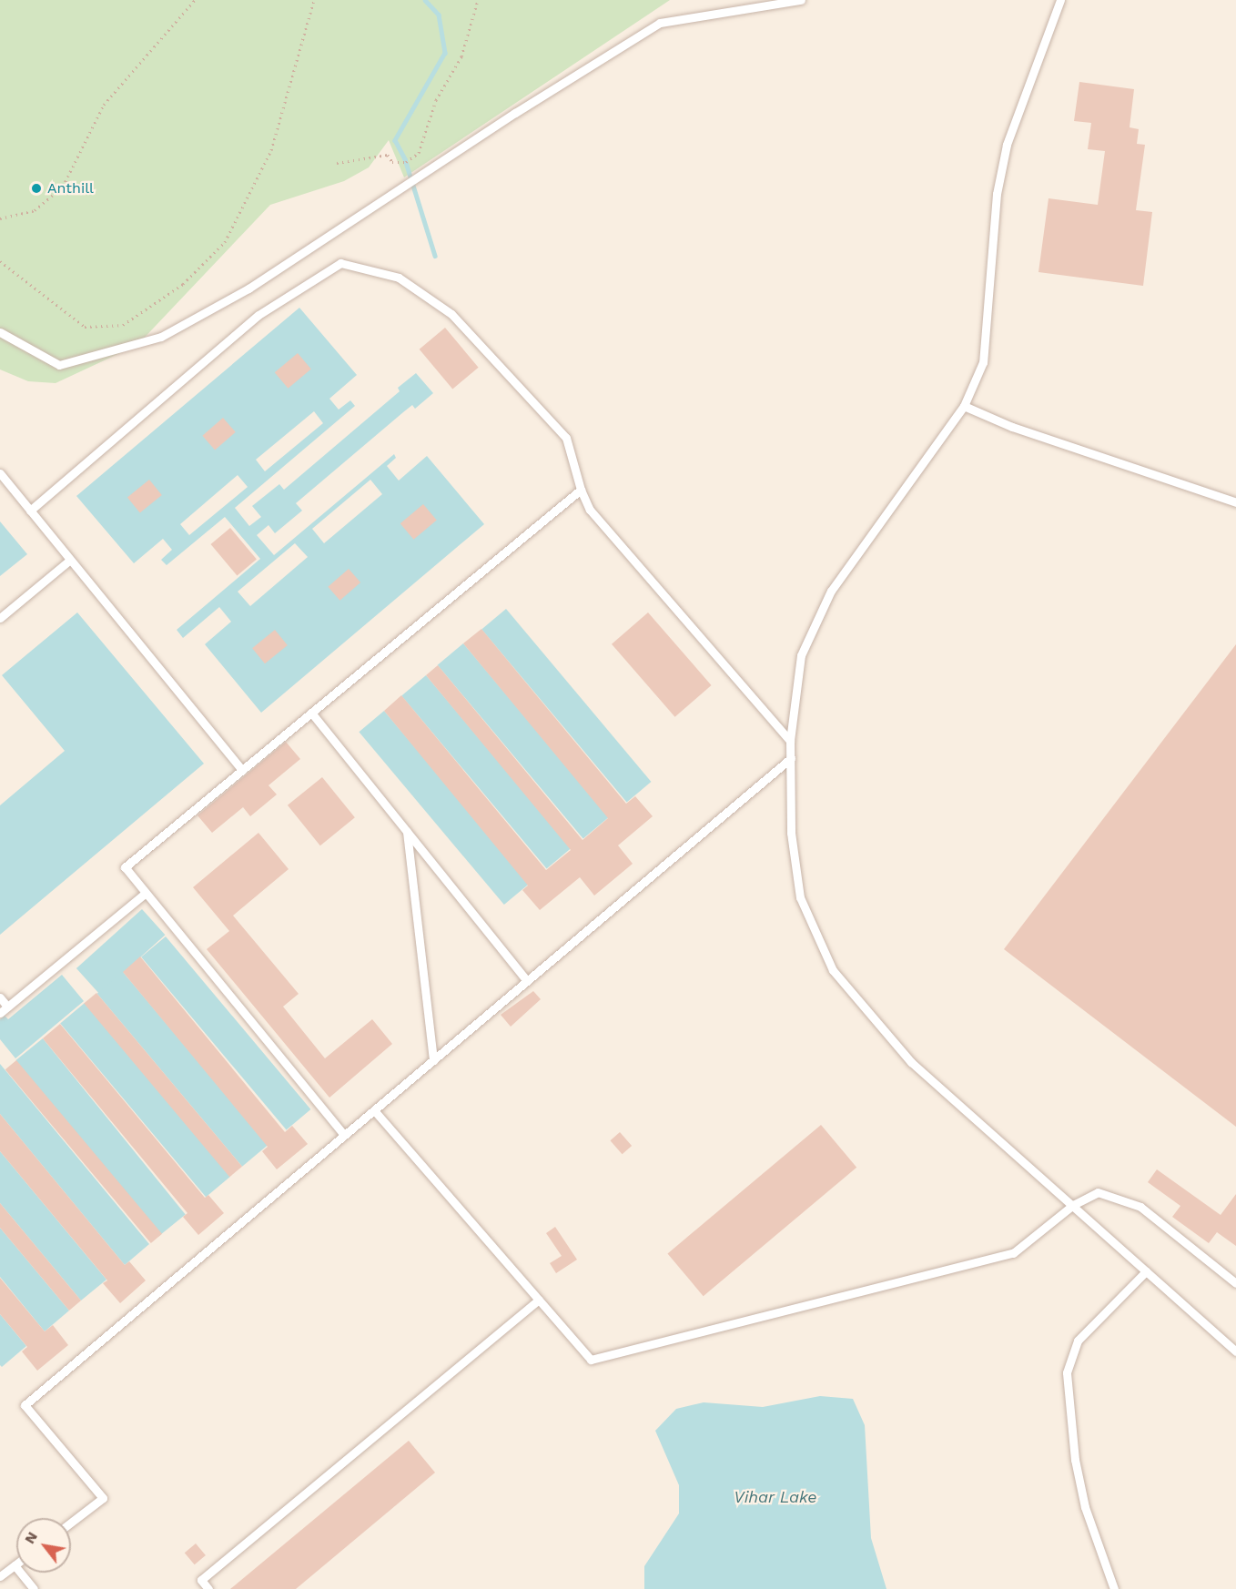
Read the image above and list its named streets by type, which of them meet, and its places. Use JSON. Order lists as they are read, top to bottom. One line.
{"water":["Vihar Lake"],"places":["Anthill"],"north":"top left"}
